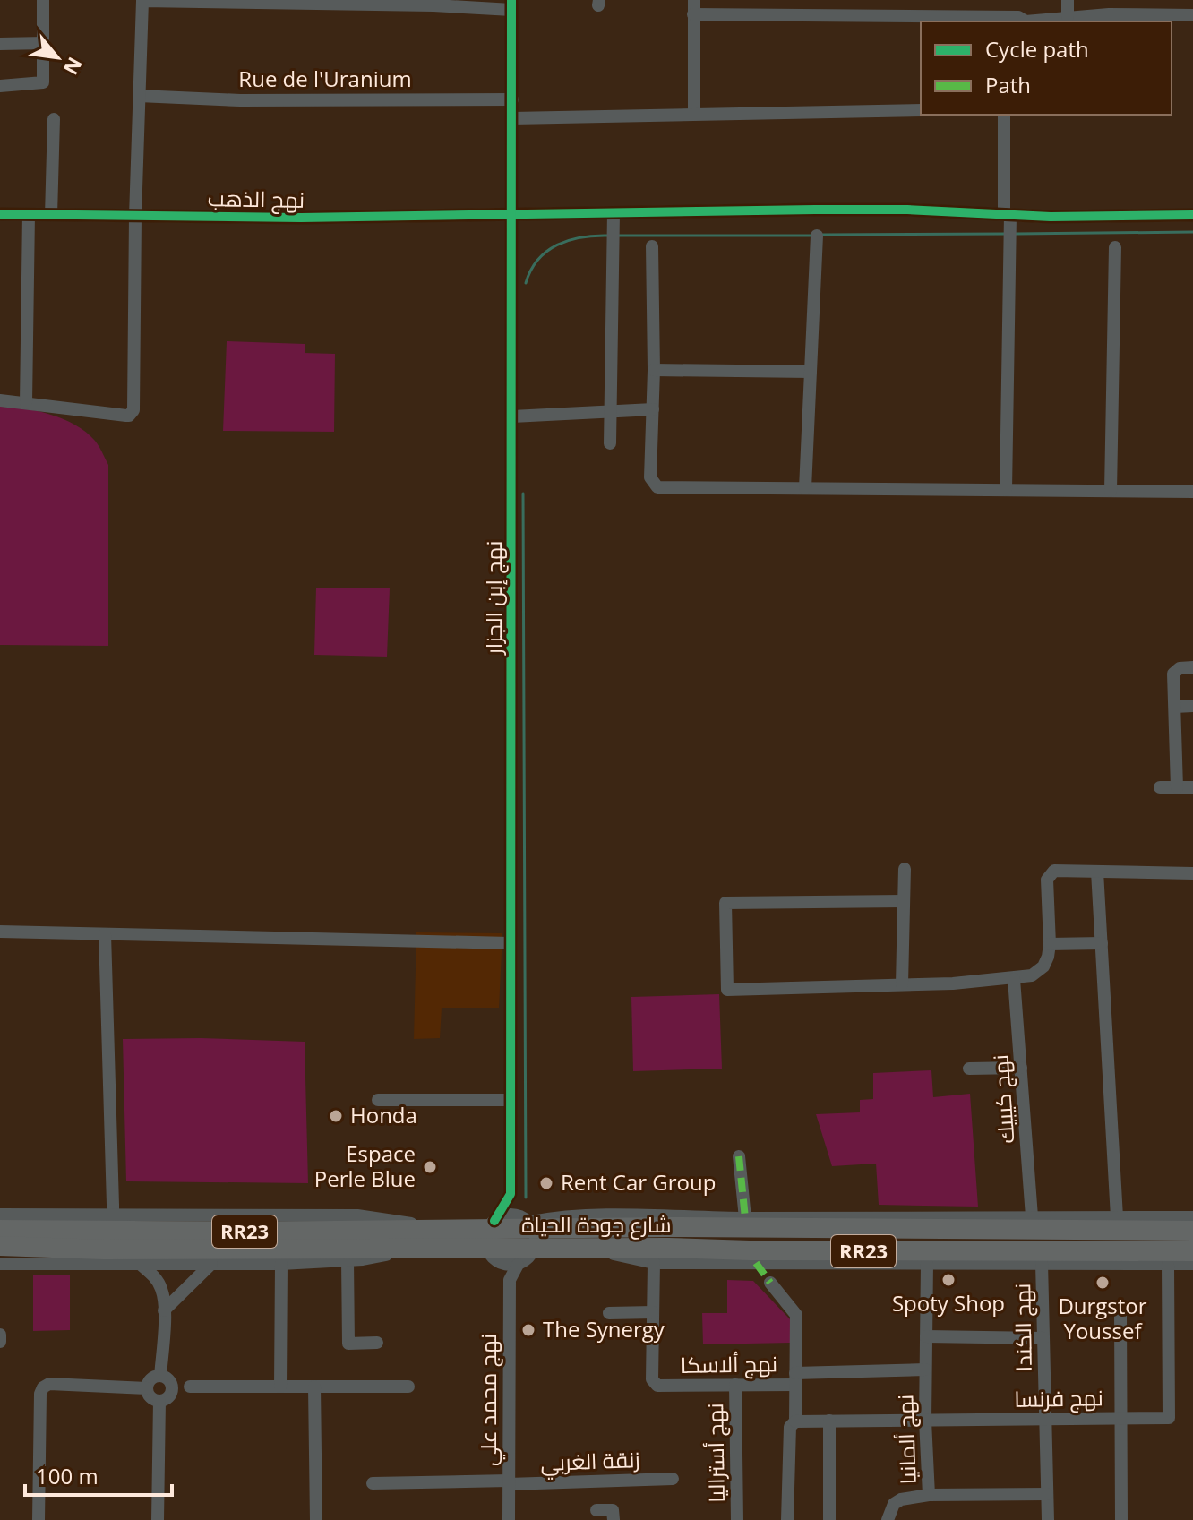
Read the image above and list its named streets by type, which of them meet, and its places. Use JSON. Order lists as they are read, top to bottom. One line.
{"streets":{"highway":["شارع جودة الحياة","RR23"],"street":["Rue de l'Uranium","نهج الذهب","نهج إبن الجزار","نهج كيبيك","نهج الكندا","نهج ألاسكا","نهج فرنسا","نهج محمد علي","نهج ألمانيا","نهج أستراليا","زنقة الغربي"]},"crossings":[["Rue de l'Uranium","نهج إبن الجزار"],["نهج الذهب","نهج إبن الجزار"],["نهج الكندا","نهج فرنسا"],["نهج الكندا","نهج ألمانيا"],["نهج ألاسكا","نهج ألمانيا"],["نهج ألاسكا","نهج أستراليا"],["نهج فرنسا","نهج ألمانيا"],["نهج محمد علي","زنقة الغربي"]],"places":["Honda","Espace Perle Blue","Rent Car Group","Spoty Shop","Durgstor Youssef","The Synergy"],"legend":["Cycle path","Path"],"scale_bar":"100 m","north":"bottom right"}
